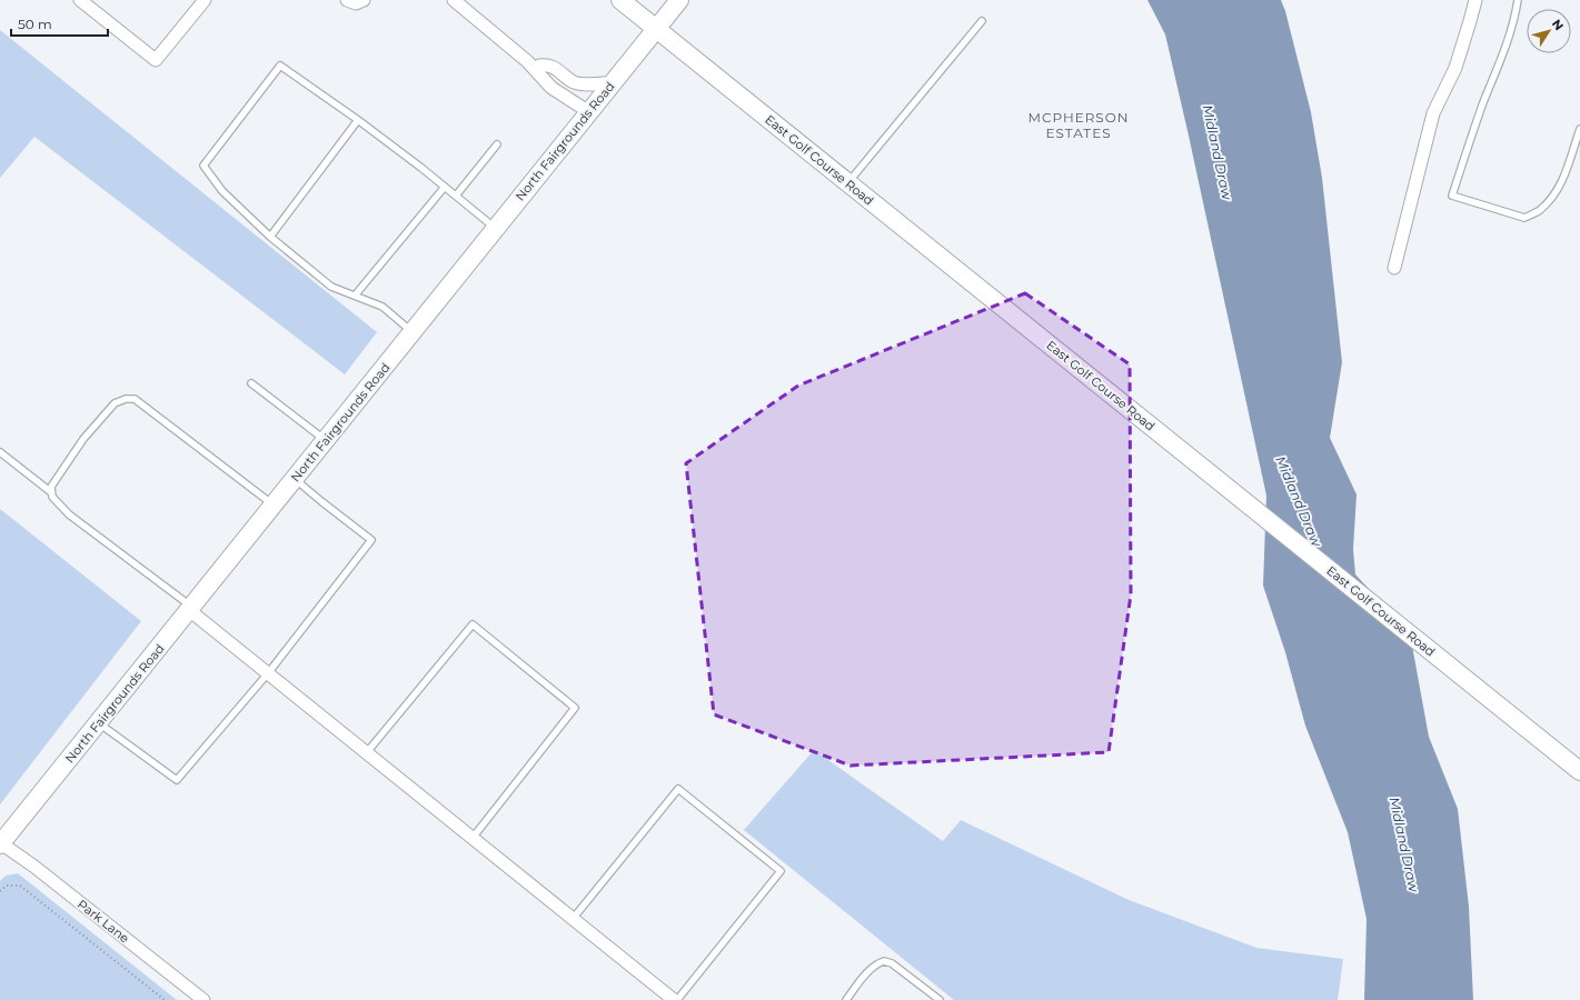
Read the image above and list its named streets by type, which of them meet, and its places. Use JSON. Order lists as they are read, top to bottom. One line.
{"streets":{"street":["North Fairgrounds Road","East Golf Course Road","Park Lane"]},"crossings":[["North Fairgrounds Road","East Golf Course Road"],["North Fairgrounds Road","Park Lane"]],"districts":["MCPHERSON ESTATES"],"water":["Midland Draw"],"scale_bar":"50 m","north":"top right"}
